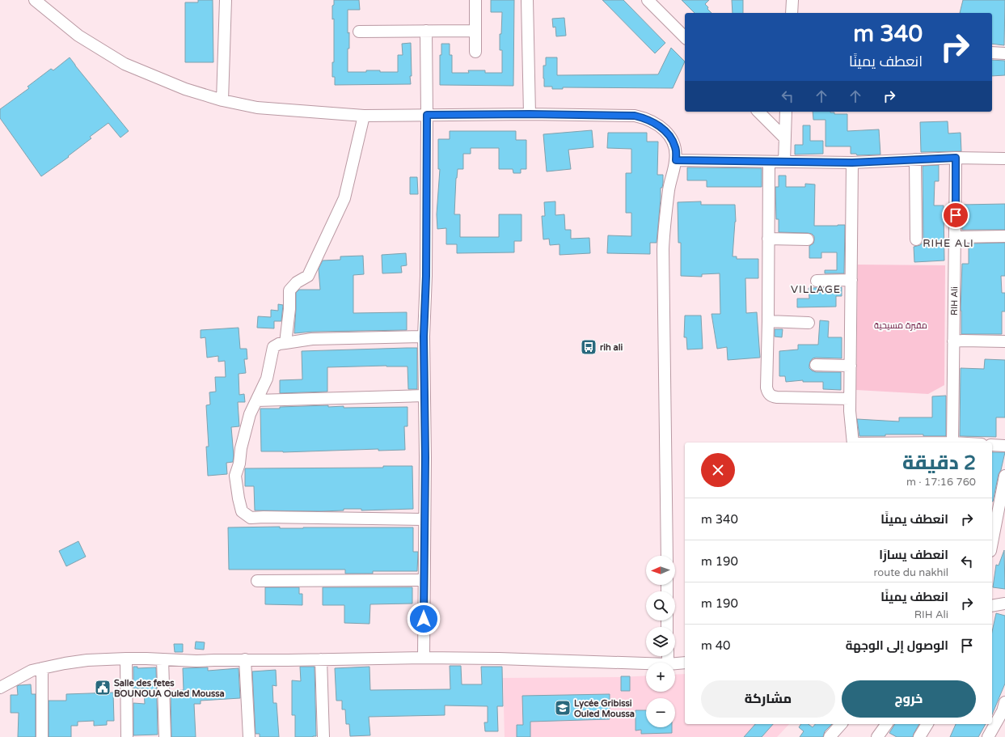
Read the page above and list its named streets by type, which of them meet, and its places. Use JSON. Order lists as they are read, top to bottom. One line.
{"streets":{"street":["RIH Ali"]},"districts":["RIHE ALI","VILLAGE"],"parks":["مقبرة مسيحية"],"places":{"bus stop":["rih ali"],"public building":["Salle des fetes BOUNOUA Ouled Moussa"],"school or university":["Lycée Gribissi Ouled Moussa"]},"north":"left","page":{"turn":["340 m","انعطف يمينًا"],"heading":["2 دقيقة","760 m · 17:16"],"list":[{"name":"انعطف يمينًا","value":"340 m"},{"name":"انعطف يسارًا","note":"route du nakhil","value":"190 m"},{"name":"انعطف يمينًا","note":"RIH Ali","value":"190 m"},{"name":"الوصول إلى الوجهة","value":"40 m"}],"map_buttons":["+","−"],"buttons":["خروج","مشاركة"]}}
